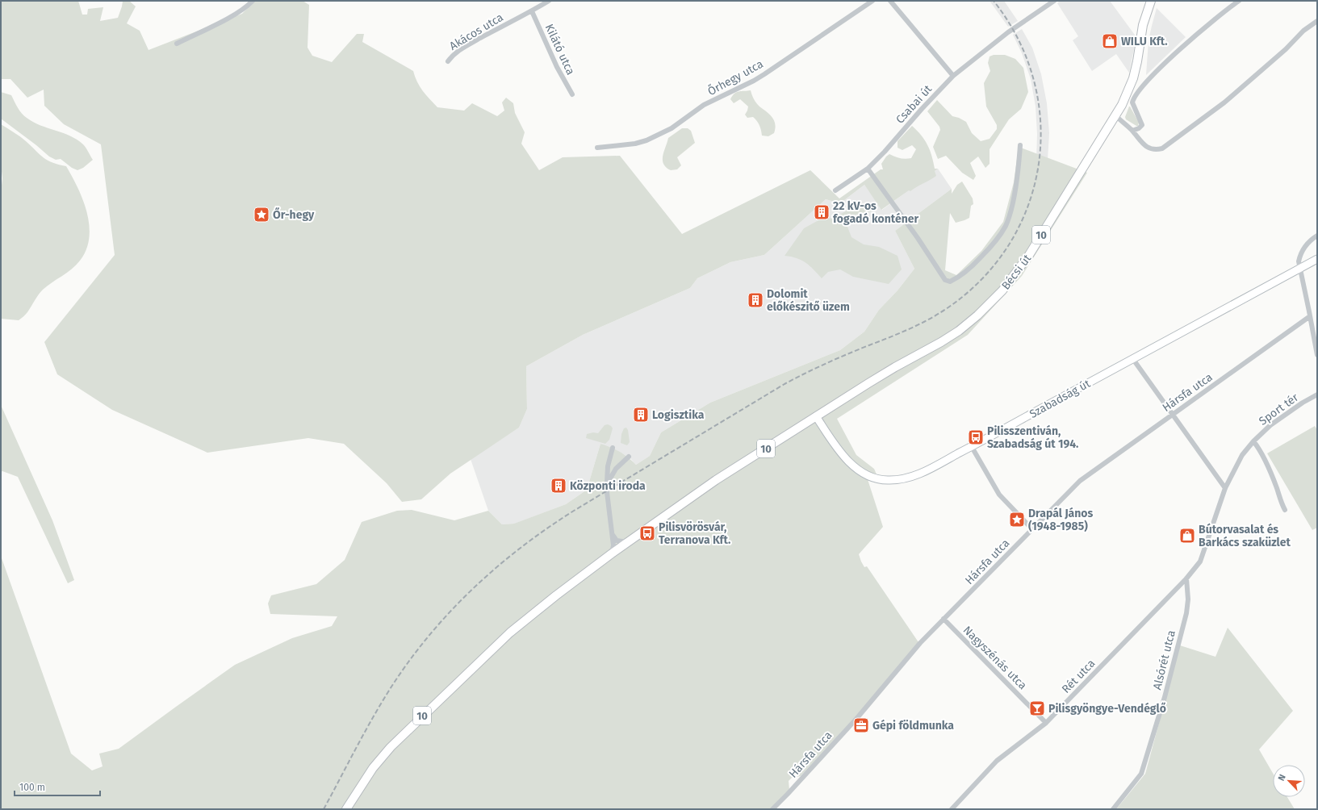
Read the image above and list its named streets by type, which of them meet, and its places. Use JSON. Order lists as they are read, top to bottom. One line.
{"streets":{"main road":["10","Bécsi út","Szabadság út"],"street":["Akácos utca","Kilátó utca","Őrhegy utca","Csabai út","Hársfa utca","Sport tér","Nagyszénás utca","Alsórét utca","Rét utca"]},"crossings":[["Akácos utca","Kilátó utca"],["10","Bécsi út"],["10","Szabadság út"],["Bécsi út","Szabadság út"],["Hársfa utca","Nagyszénás utca"],["Sport tér","Rét utca"],["Nagyszénás utca","Rét utca"],["Alsórét utca","Rét utca"]],"places":{"shop":["WILU Kft.","Bútorvasalat és Barkács szaküzlet"],"building":["22 kV-os fogadó konténer","Dolomit előkészitő üzem","Logisztika","Központi iroda"],"place":["Őr-hegy","Drapál János (1948-1985)"],"bus stop":["Pilisszentiván, Szabadság út 194.","Pilisvörösvár, Terranova Kft."],"bar":["Pilisgyöngye-Vendéglő"],"office":["Gépi földmunka"]},"scale_bar":"100 m","north":"top left"}
